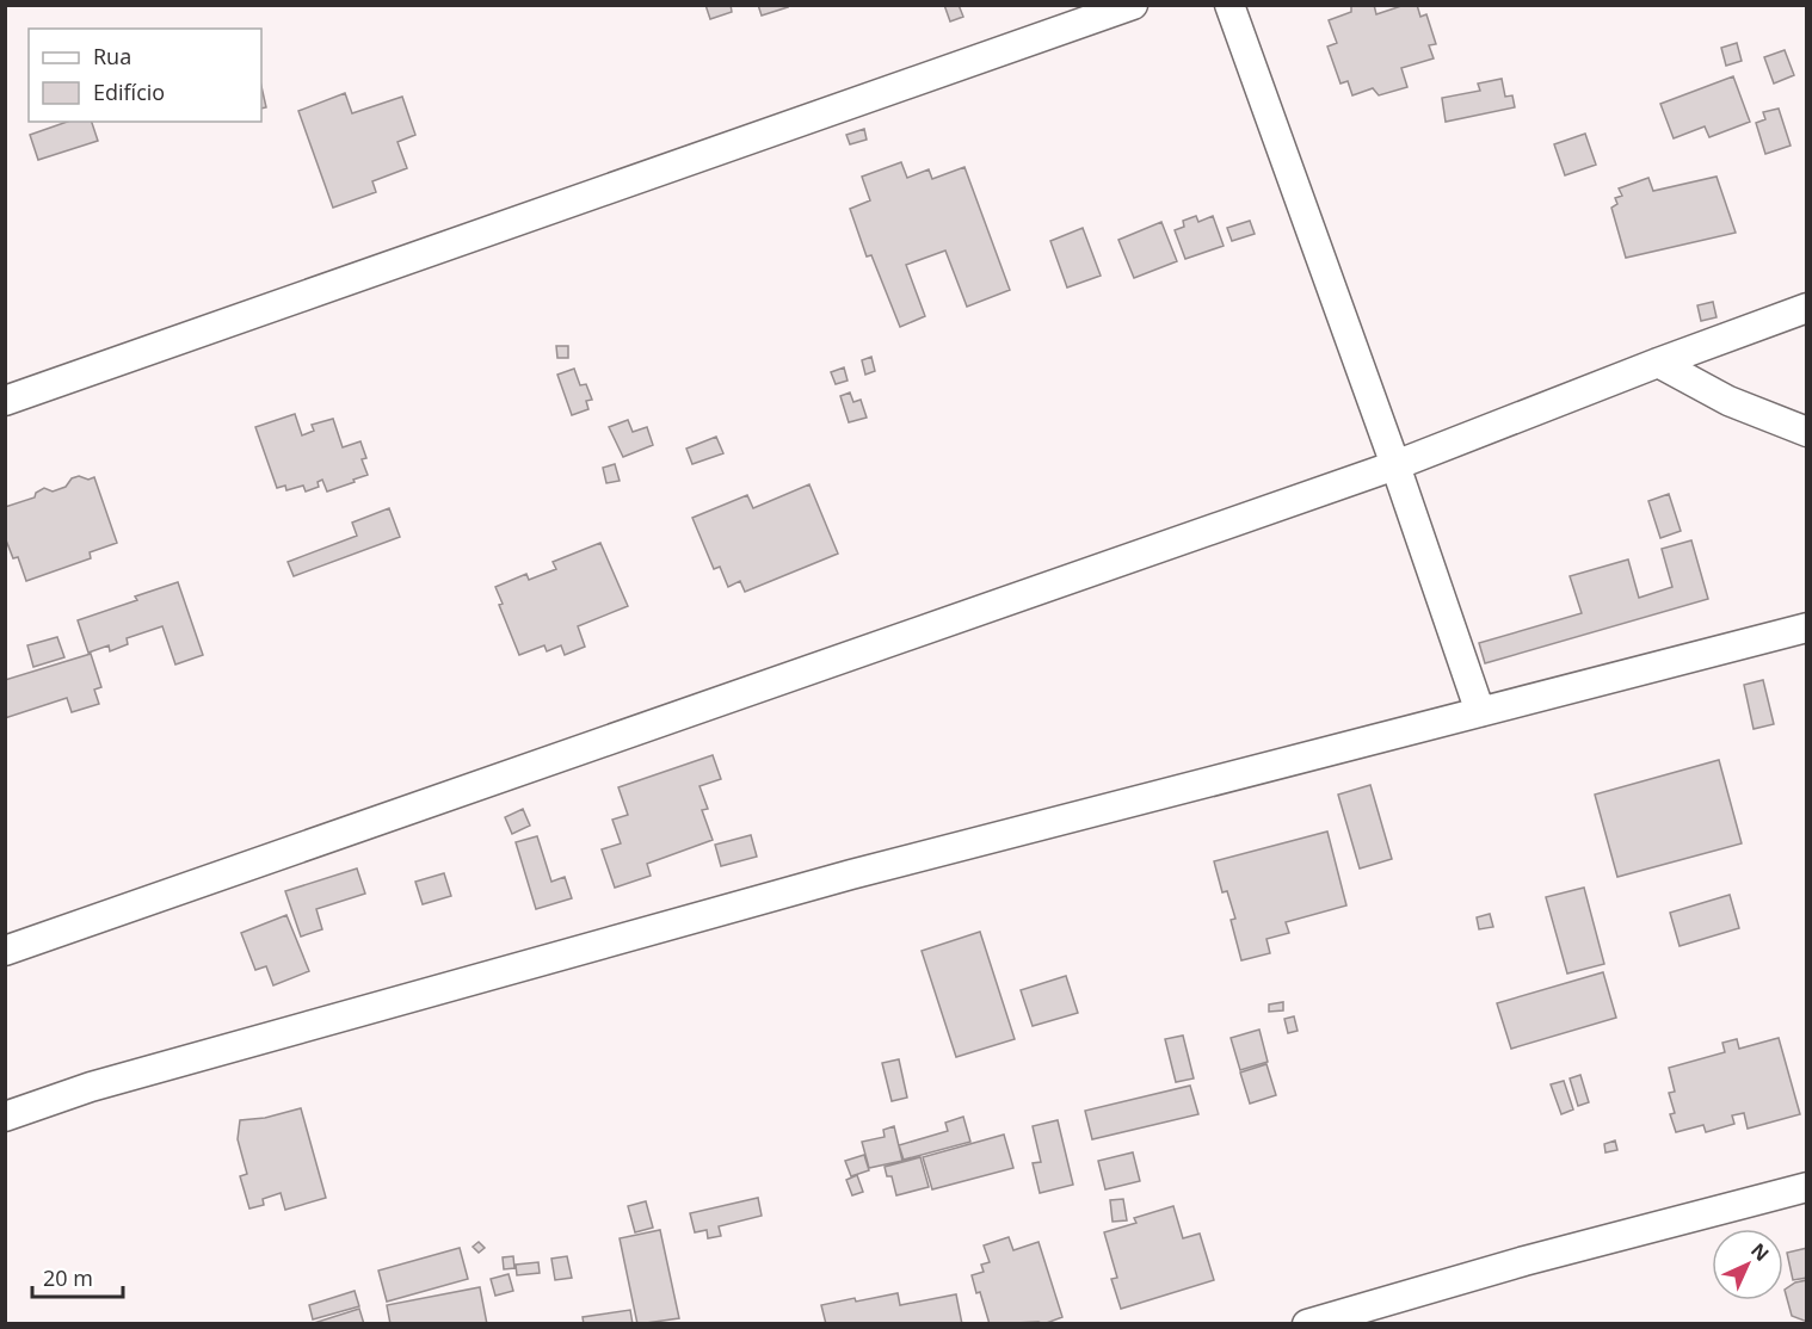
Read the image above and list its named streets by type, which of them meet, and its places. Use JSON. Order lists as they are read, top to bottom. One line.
{"legend":["Rua","Edifício"],"scale_bar":"20 m","north":"top right"}
